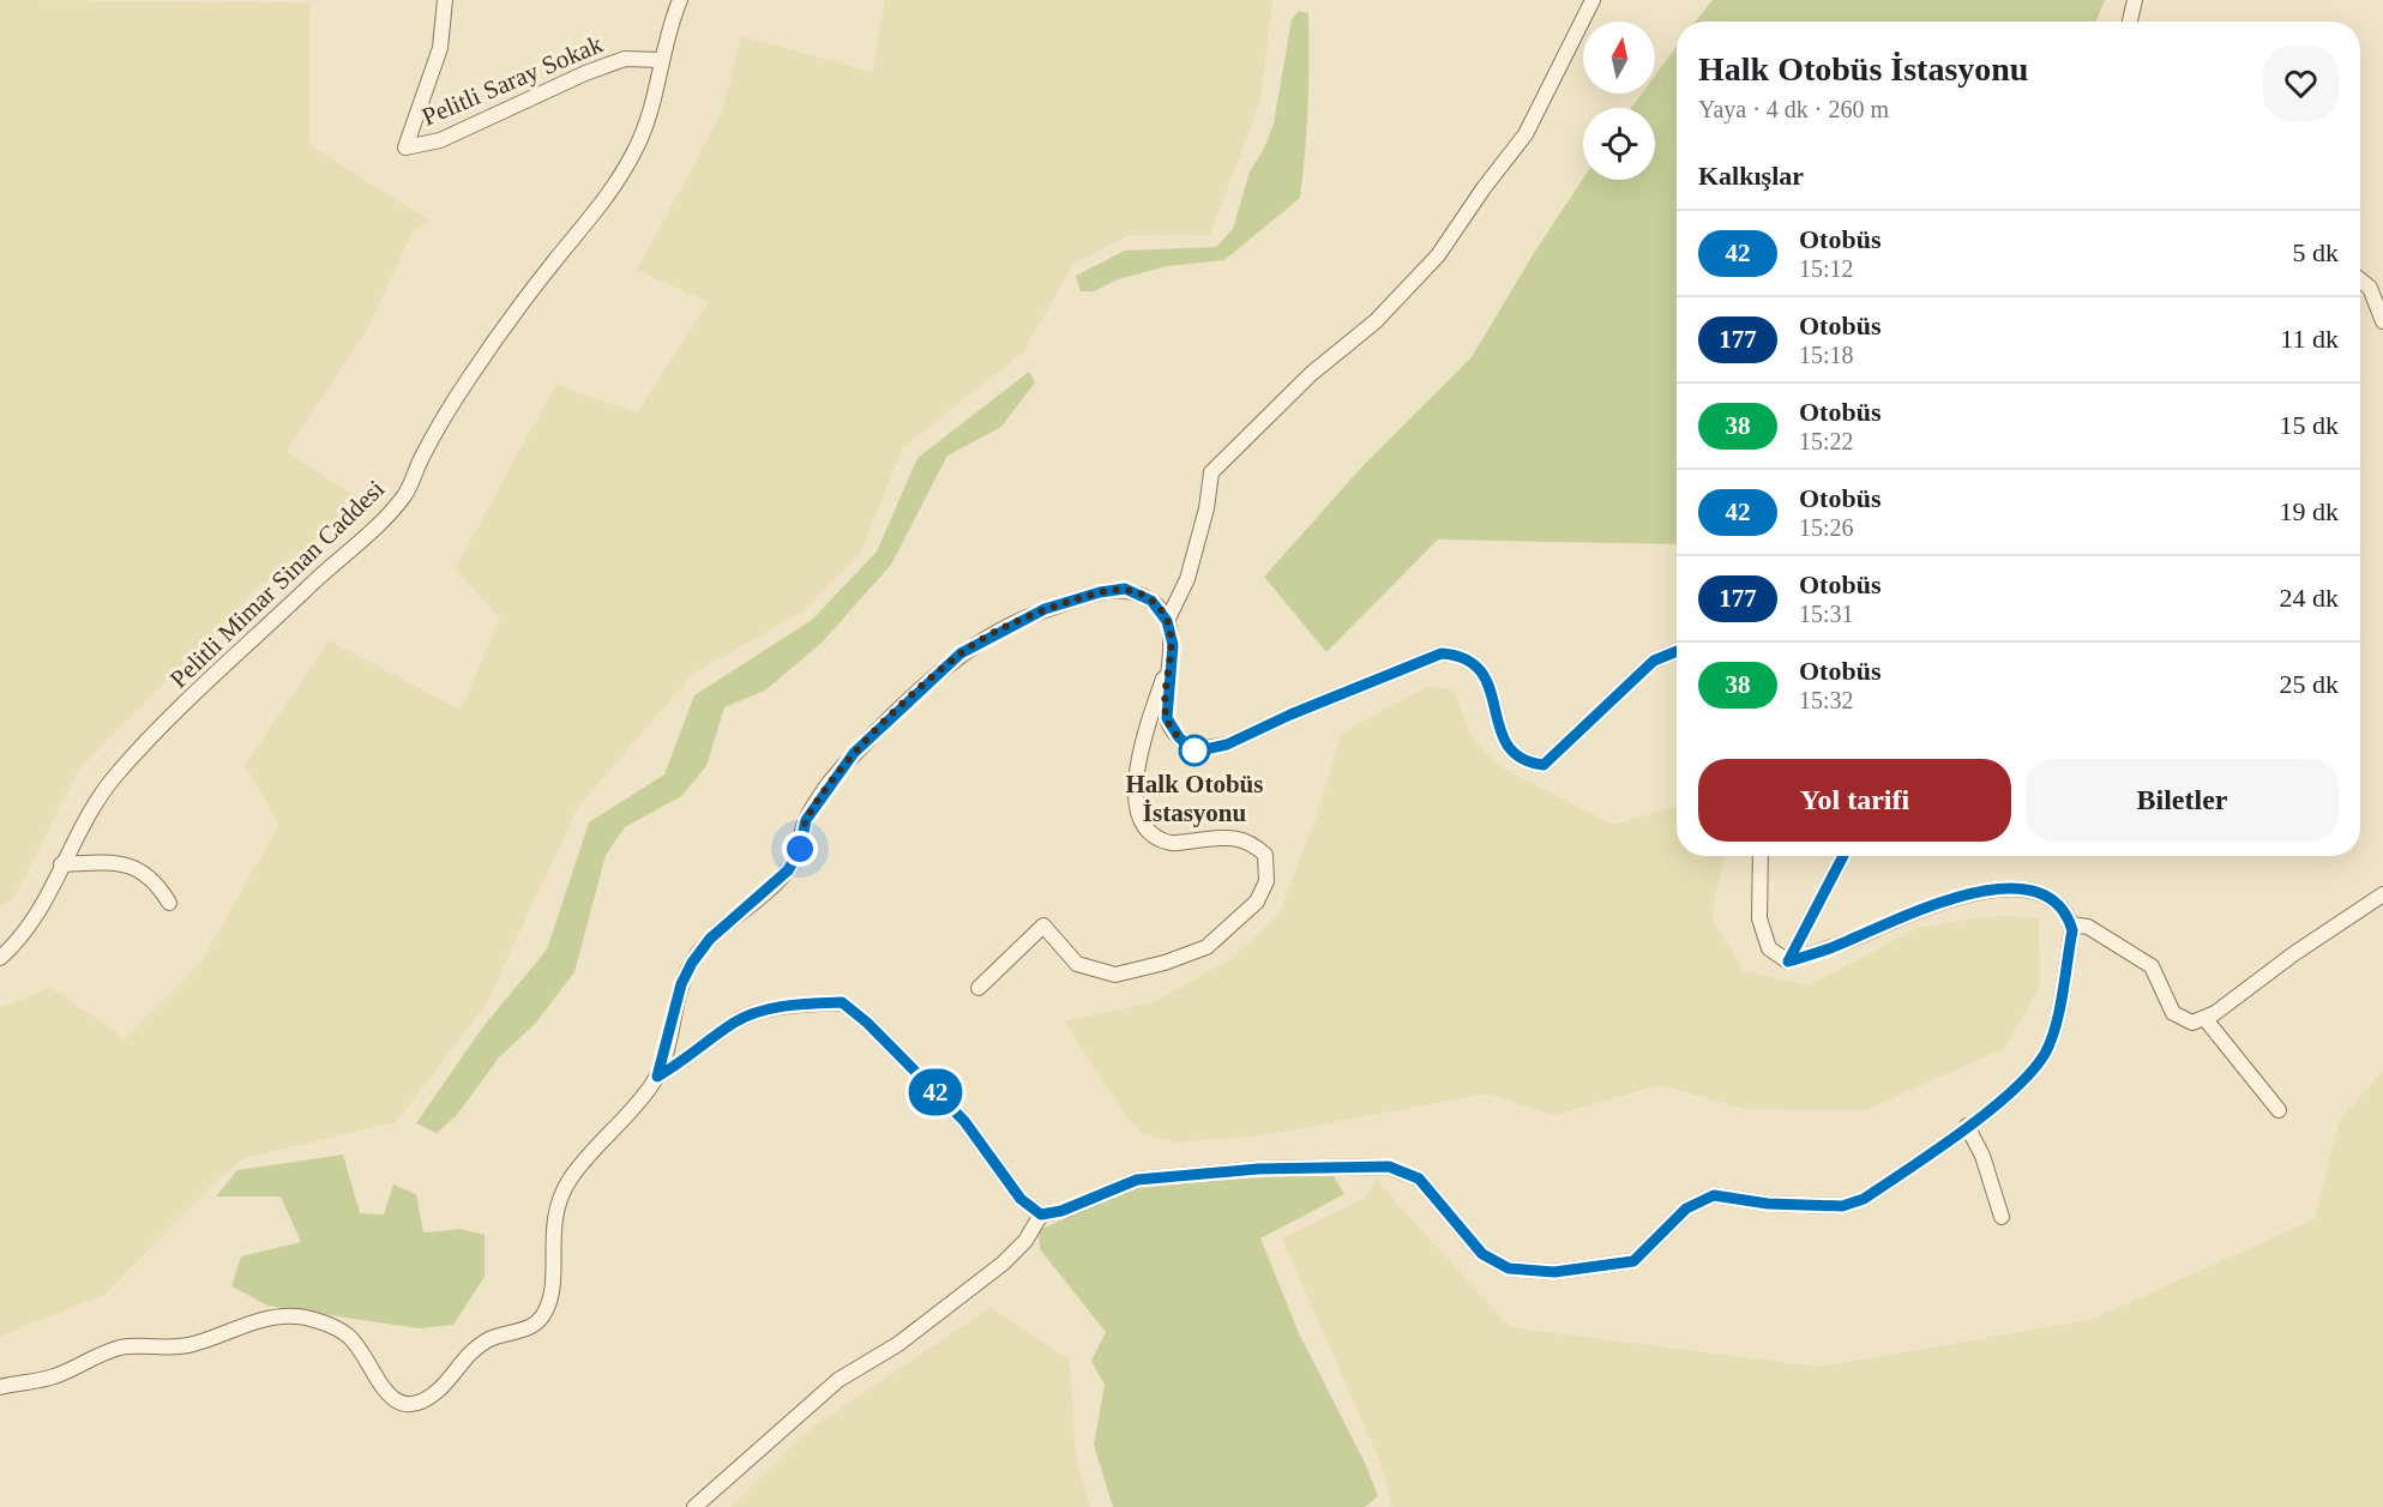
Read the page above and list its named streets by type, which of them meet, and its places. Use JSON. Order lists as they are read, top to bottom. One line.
{"streets":{"street":["Pelitli Saray Sokak","Pelitli Mimar Sinan Caddesi"]},"crossings":[["Pelitli Saray Sokak","Pelitli Mimar Sinan Caddesi"]],"places":["Halk Otobüs İstasyonu"],"lines":["bus line 42"],"north":"top","page":{"on_map":"42","heading":[["Halk Otobüs İstasyonu","Yaya · 4 dk · 260 m"],"Kalkışlar"],"list":[{"mark":"42","name":"Otobüs","note":"15:12","value":"5 dk"},{"mark":"177","name":"Otobüs","note":"15:18","value":"11 dk"},{"mark":"38","name":"Otobüs","note":"15:22","value":"15 dk"},{"mark":"42","name":"Otobüs","note":"15:26","value":"19 dk"},{"mark":"177","name":"Otobüs","note":"15:31","value":"24 dk"},{"mark":"38","name":"Otobüs","note":"15:32","value":"25 dk"}],"buttons":["Yol tarifi","Biletler"]}}
